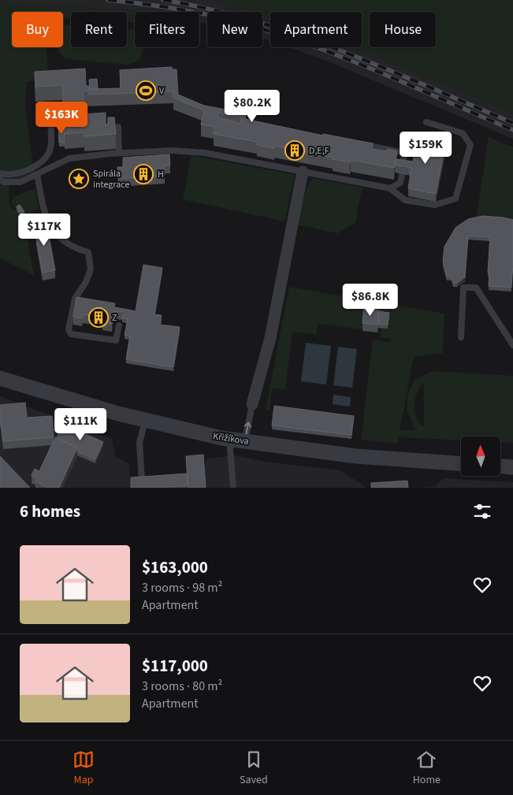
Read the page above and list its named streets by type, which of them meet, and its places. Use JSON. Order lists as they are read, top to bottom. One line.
{"streets":{"street":["Křižíkova"]},"places":{"sports":["V"],"building":["D,E,F","H","Z"],"place":["Spirála integrace"]},"north":"top","page":{"chip":["Buy","Rent","Filters","New","Apartment","House"],"price":["$80.2K","$163K","$159K","$117K","$86.8K","$111K"],"heading":"6 homes","list":[{"name":"$163,000","note":"3 rooms · 98 m² · Apartment"},{"name":"$117,000","note":"3 rooms · 80 m² · Apartment"}],"tabs":["Map","Saved","Home"]}}
